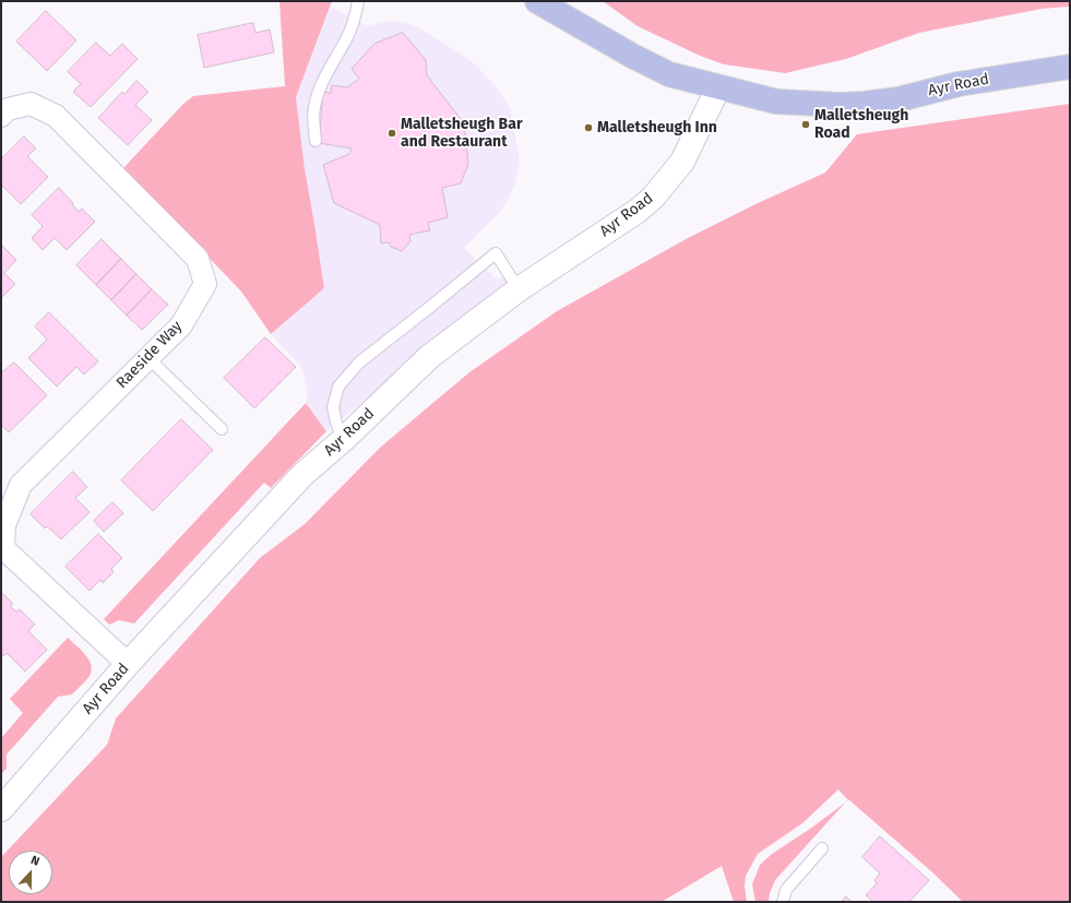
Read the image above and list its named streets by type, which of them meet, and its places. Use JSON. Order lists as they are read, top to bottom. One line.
{"streets":{"main road":["Ayr Road"],"street":["Raeside Way"]},"crossings":[["Ayr Road","Raeside Way"]],"places":["Malletsheugh Road","Malletsheugh Inn","Malletsheugh Bar and Restaurant"],"north":"top"}
